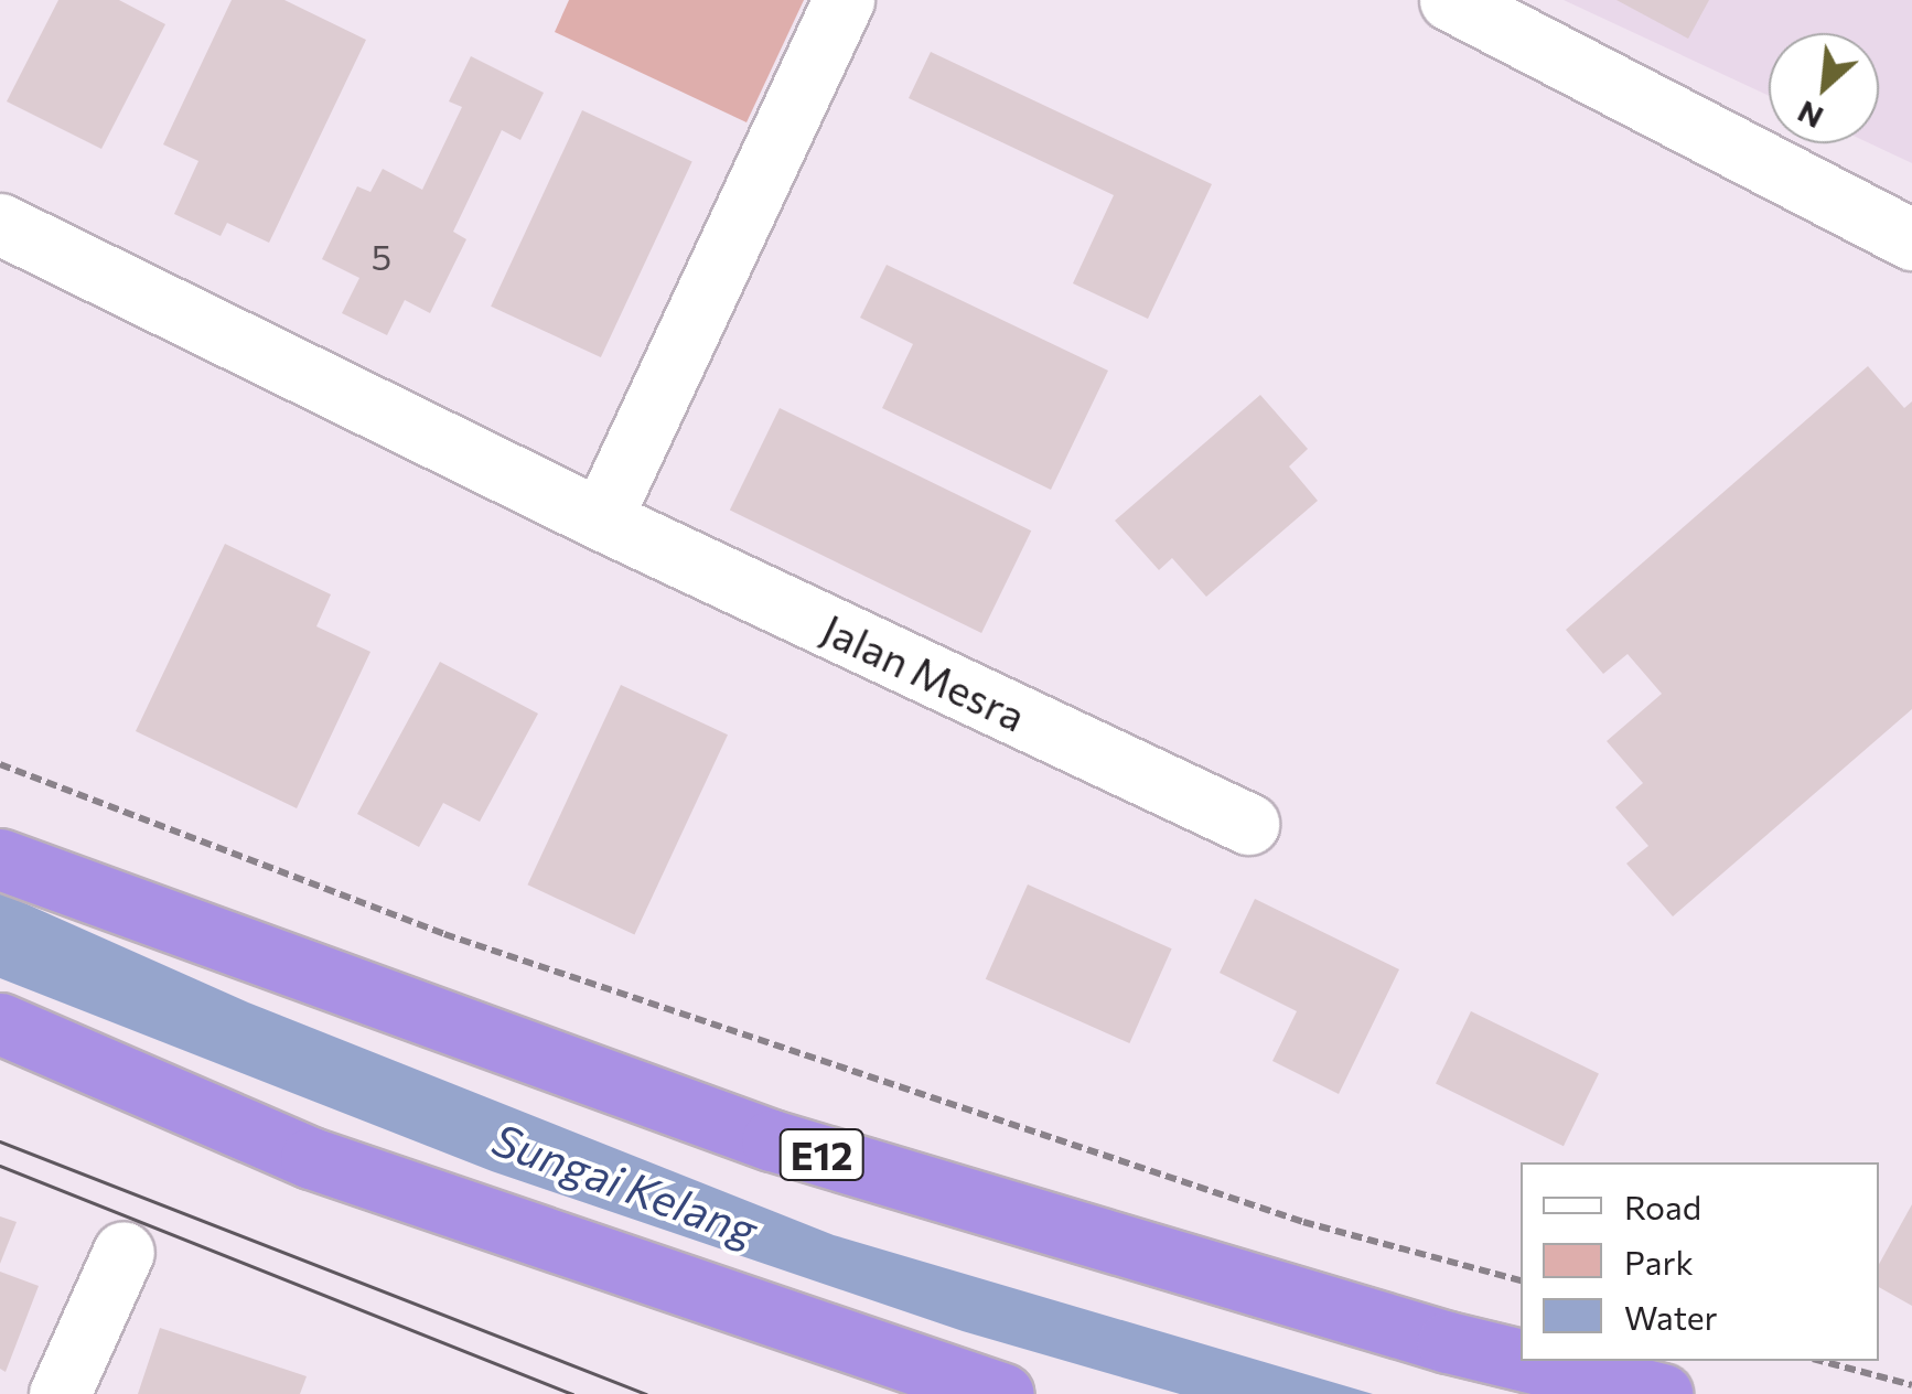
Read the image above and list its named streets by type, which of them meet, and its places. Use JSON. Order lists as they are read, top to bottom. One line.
{"streets":{"highway":["E12"],"street":["Jalan Mesra"]},"water":["Sungai Kelang"],"house_numbers":["5"],"legend":["Road","Park","Water"],"north":"bottom left"}
